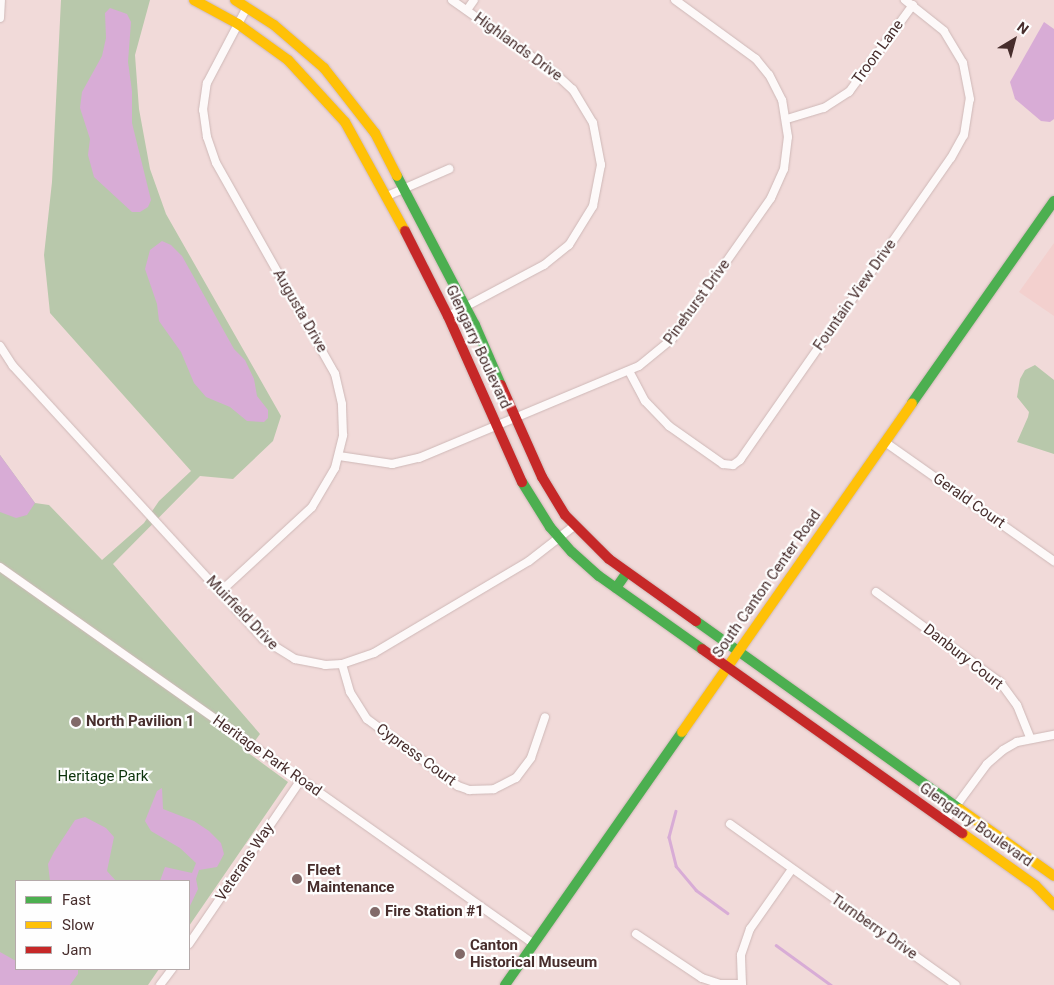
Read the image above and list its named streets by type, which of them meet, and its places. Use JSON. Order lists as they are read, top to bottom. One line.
{"streets":{"street":["Highlands Drive","Troon Lane","Fountain View Drive","Pinehurst Drive","Augusta Drive","Glengarry Boulevard","Gerald Court","South Canton Center Road","Muirfield Drive","Danbury Court","Cypress Court","Heritage Park Road","Veterans Way","Turnberry Drive"]},"crossings":[["Highlands Drive","Glengarry Boulevard"],["Troon Lane","Fountain View Drive"],["Troon Lane","Pinehurst Drive"],["Fountain View Drive","Pinehurst Drive"],["Pinehurst Drive","Augusta Drive"],["Pinehurst Drive","Glengarry Boulevard"],["Augusta Drive","Glengarry Boulevard"],["Augusta Drive","Muirfield Drive"],["Glengarry Boulevard","South Canton Center Road"],["Glengarry Boulevard","Muirfield Drive"],["Gerald Court","South Canton Center Road"],["South Canton Center Road","Heritage Park Road"],["Muirfield Drive","Cypress Court"],["Heritage Park Road","Veterans Way"]],"parks":["Heritage Park"],"places":["North Pavilion 1","Fleet Maintenance","Fire Station #1","Canton Historical Museum"],"legend":["Fast","Slow","Jam"],"north":"top right"}
